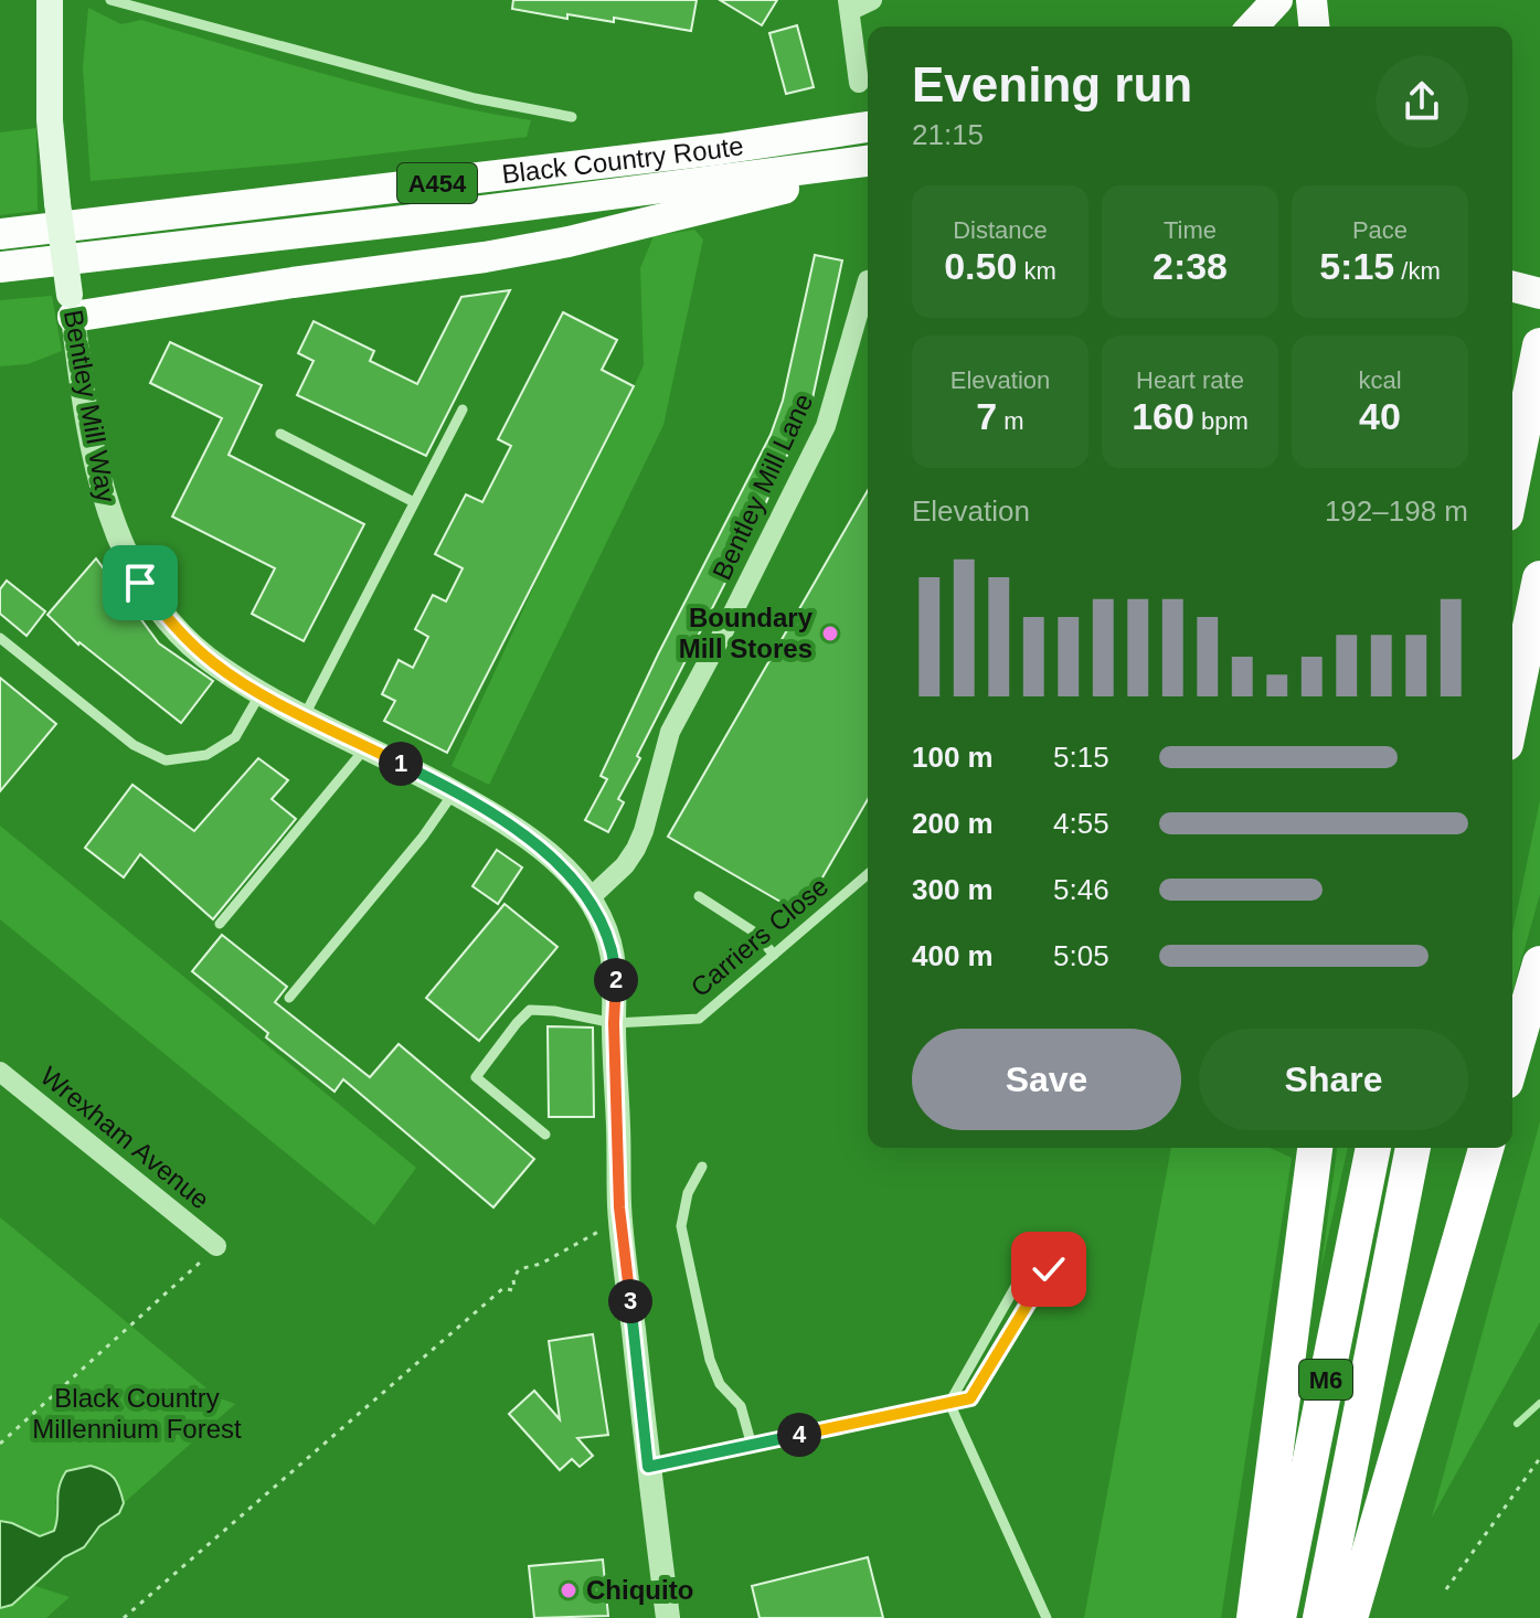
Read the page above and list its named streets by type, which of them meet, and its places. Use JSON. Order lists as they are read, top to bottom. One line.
{"streets":{"highway":["Black Country Route","A454","M6"],"main road":["Bentley Mill Way"],"street":["Bentley Mill Lane","Wrexham Avenue"],"lane":["Carriers Close"]},"crossings":[["Bentley Mill Way","Bentley Mill Lane"],["Bentley Mill Way","Carriers Close"]],"parks":["Black Country Millennium Forest"],"places":["Boundary Mill Stores","Chiquito"],"page":{"heading":["Evening run","21:15"],"stats":[["Distance","0.50 km"],["Time","2:38"],["Pace","5:15 /km"],["Elevation","7 m"],["Heart rate","160 bpm"],["kcal","40"]],"chart":["Elevation","192–198 m"],"list":[{"name":"100 m","note":"5:15"},{"name":"200 m","note":"4:55"},{"name":"300 m","note":"5:46"},{"name":"400 m","note":"5:05"}],"pins":["1","2","3","4"],"buttons":["Save","Share"]}}
